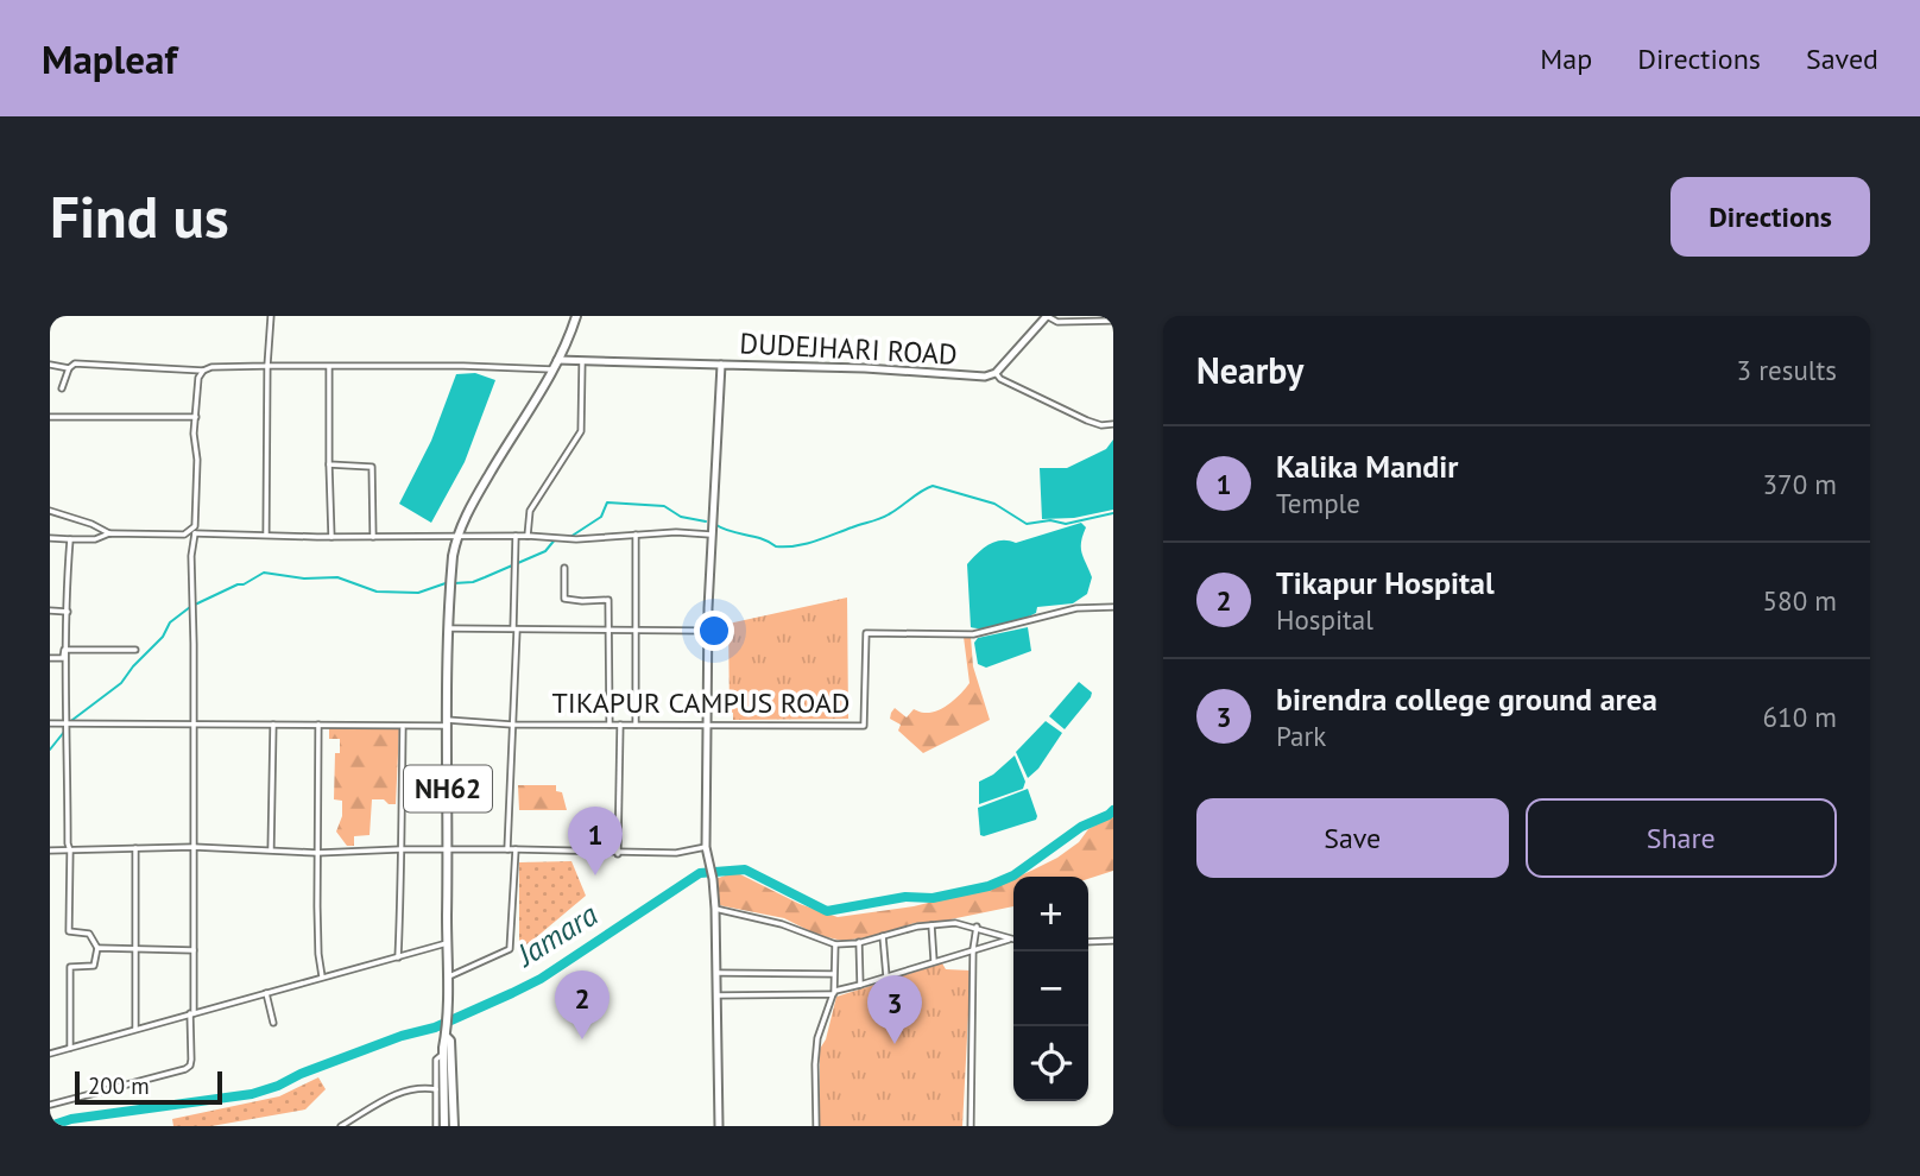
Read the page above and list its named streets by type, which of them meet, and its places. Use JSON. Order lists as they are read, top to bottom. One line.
{"streets":{"main road":["NH62"],"street":["DUDEJHARI ROAD","TIKAPUR CAMPUS ROAD"]},"crossings":[["DUDEJHARI ROAD","TIKAPUR CAMPUS ROAD"],["TIKAPUR CAMPUS ROAD","NH62"]],"water":["Jamara"],"scale_bar":"200 m","page":{"header":"Mapleaf","nav":["Map","Directions","Saved"],"buttons":["Directions",["Save","Share"]],"title":"Find us","heading":["Nearby","3 results"],"list":[{"mark":"1","name":"Kalika Mandir","note":"Temple","value":"370 m"},{"mark":"2","name":"Tikapur Hospital","note":"Hospital","value":"580 m"},{"mark":"3","name":"birendra college ground area","note":"Park","value":"610 m"}],"pins":["1","2","3"],"map_buttons":["+","−"],"scale":"200 m"}}
